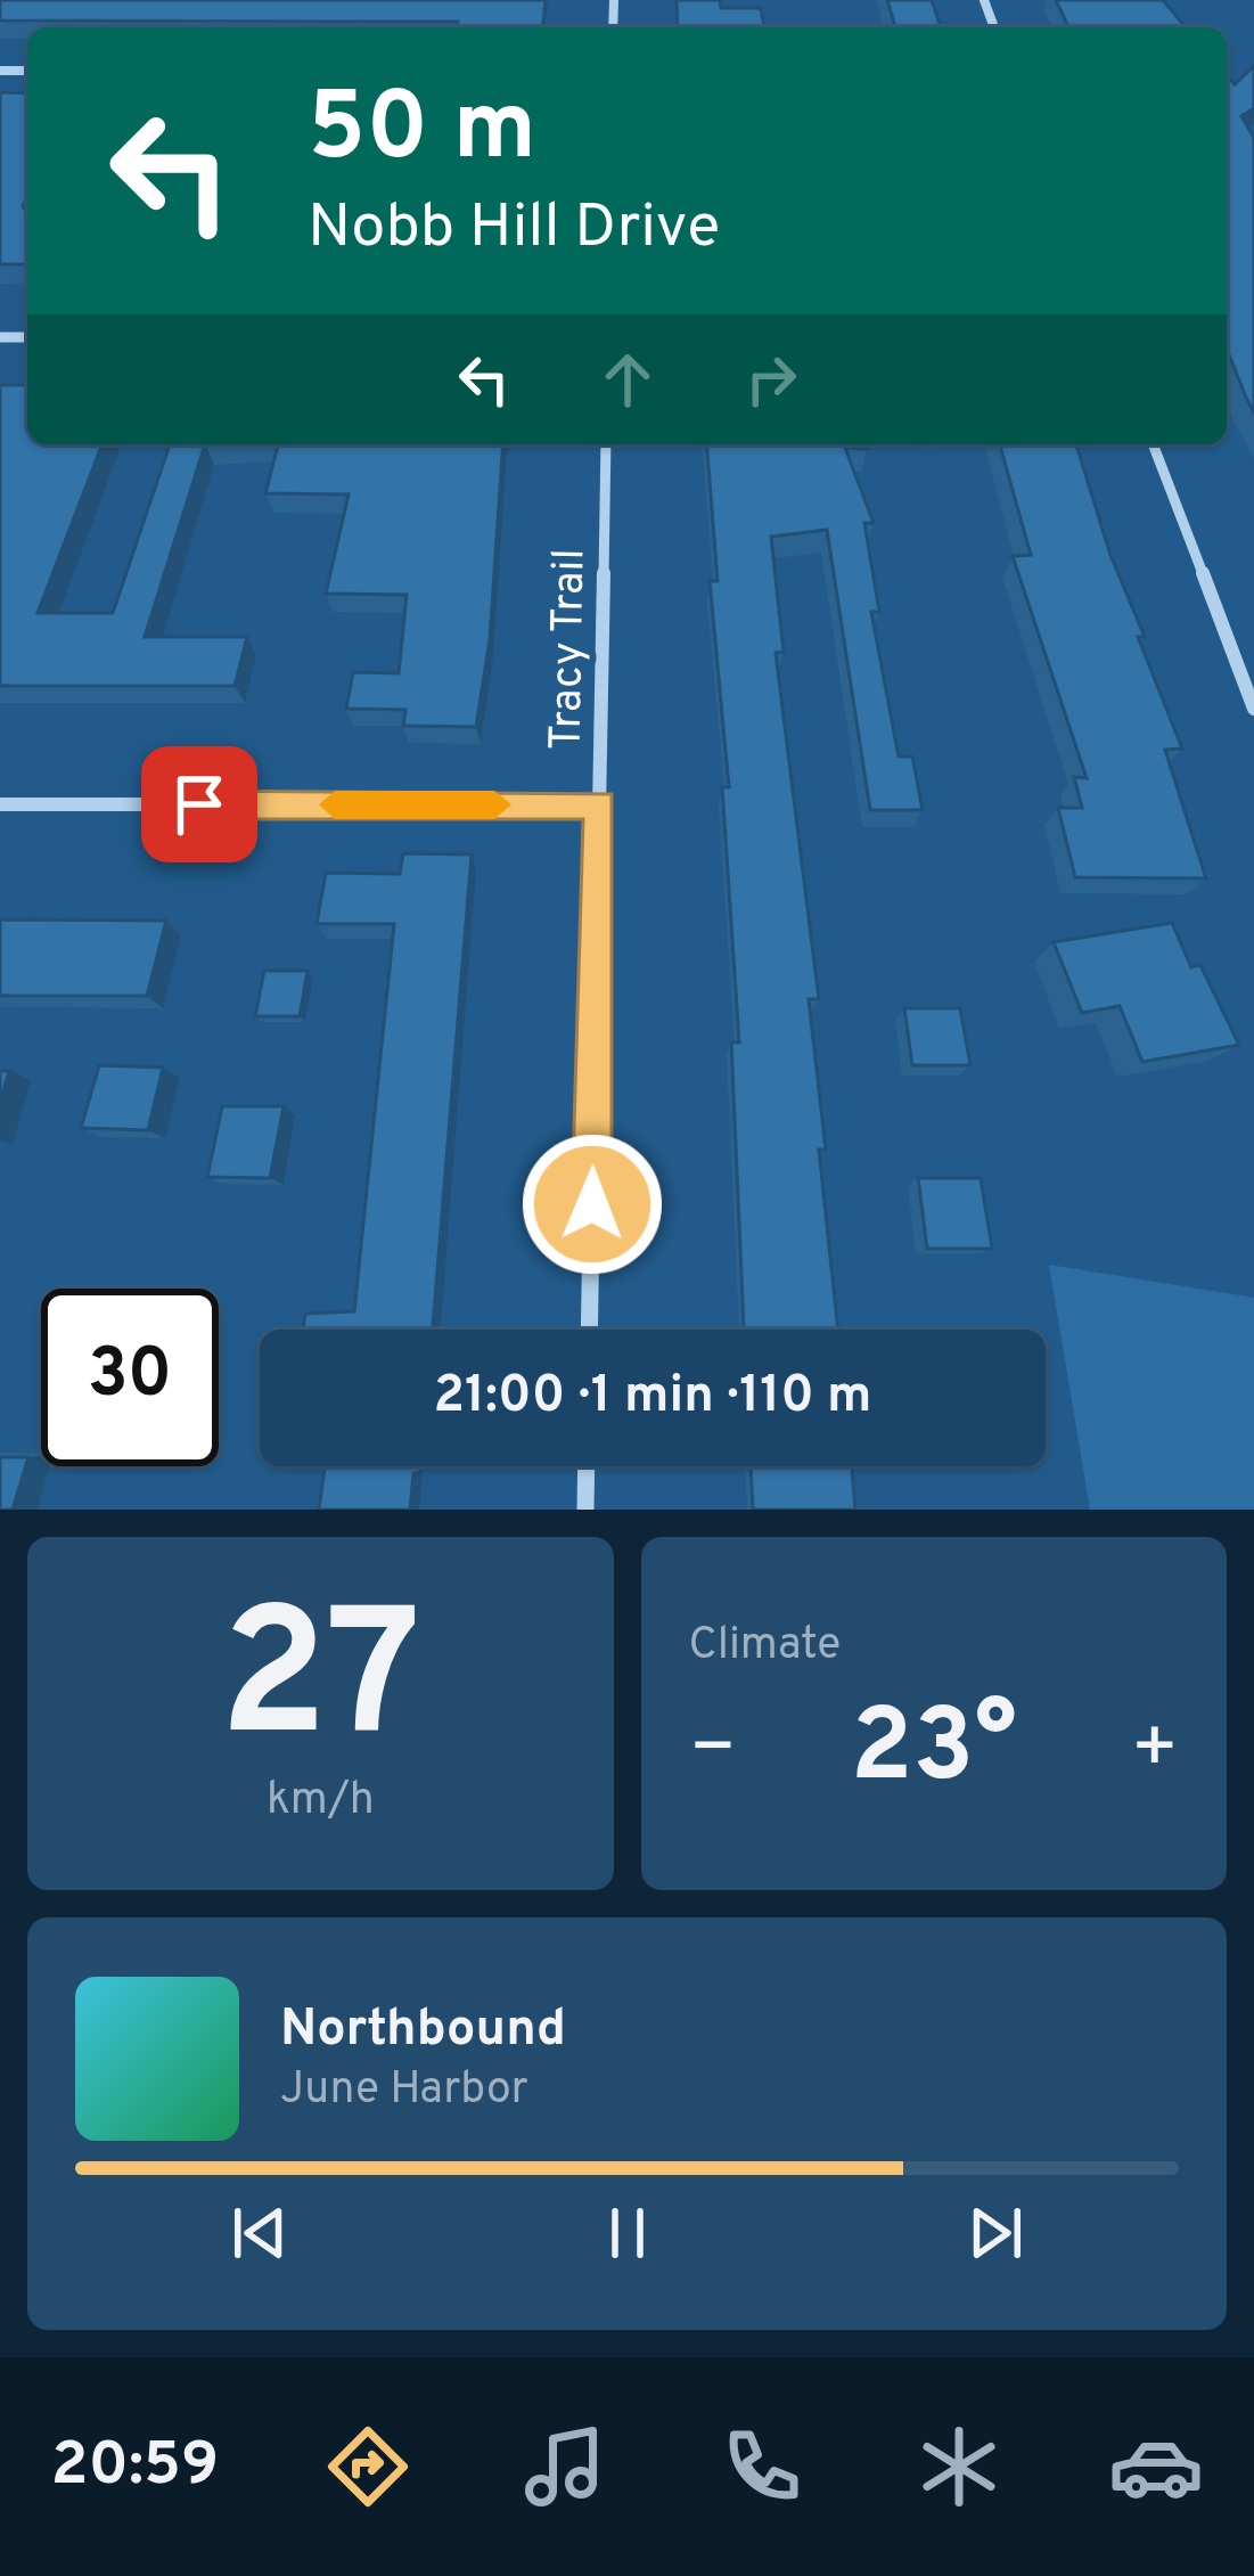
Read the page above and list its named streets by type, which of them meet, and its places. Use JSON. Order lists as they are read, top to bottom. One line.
{"streets":{"street":["Tracy Trail"]},"page":{"turn":["50 m","Nobb Hill Drive"],"limit":"30","trip":"21:00 · 1 min · 110 m","tile":[["27","km/h"],"Climate"],"heat":["−","23°","+"],"song":["Northbound","June Harbor"],"tabs":"20:59"}}
